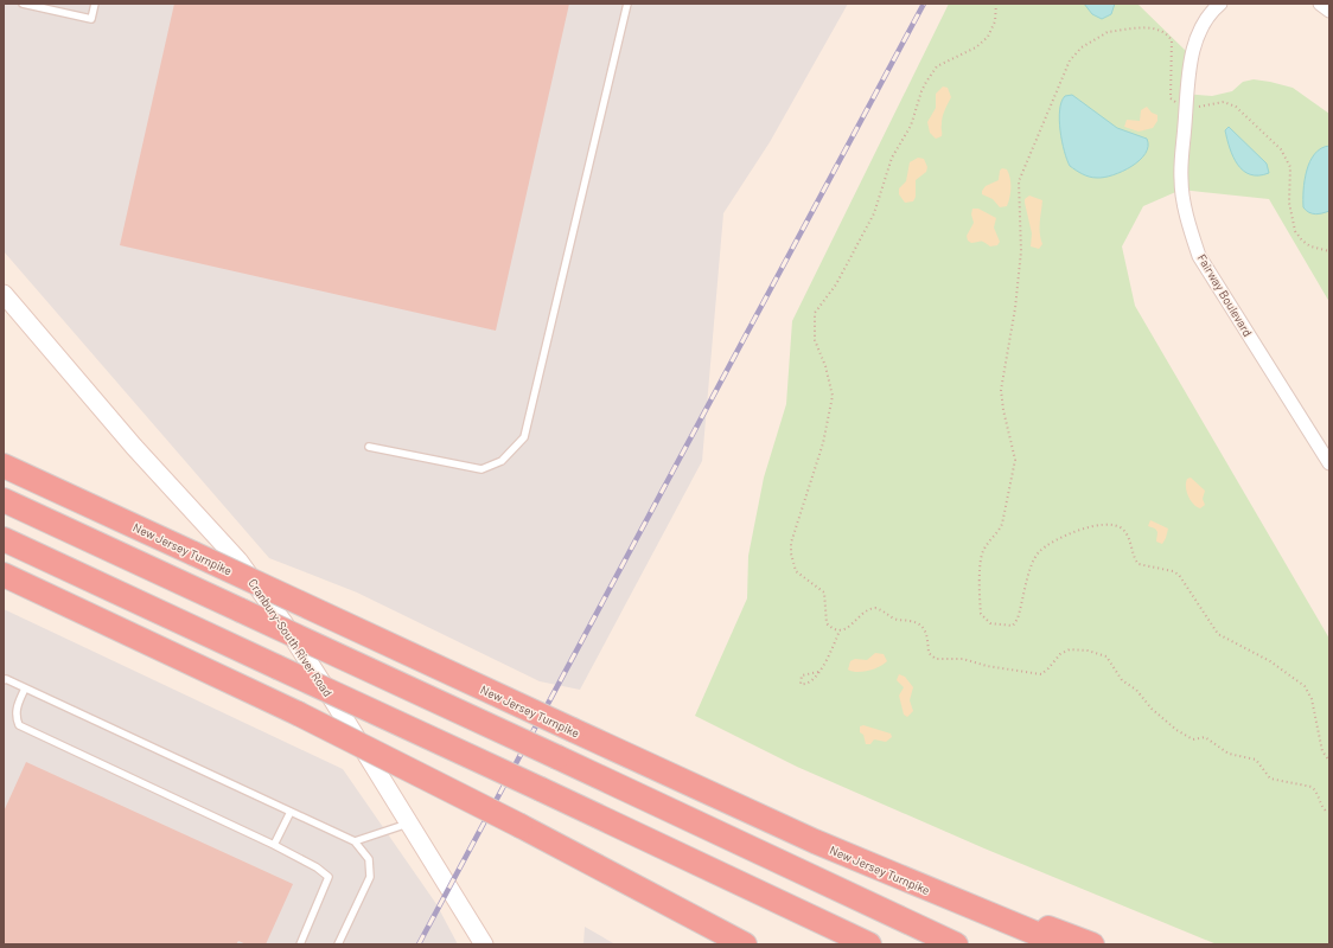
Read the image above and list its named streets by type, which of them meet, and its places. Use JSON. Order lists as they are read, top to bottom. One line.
{"streets":{"highway":["New Jersey Turnpike"],"main road":["Cranbury-South River Road"],"street":["Fairway Boulevard"]}}
